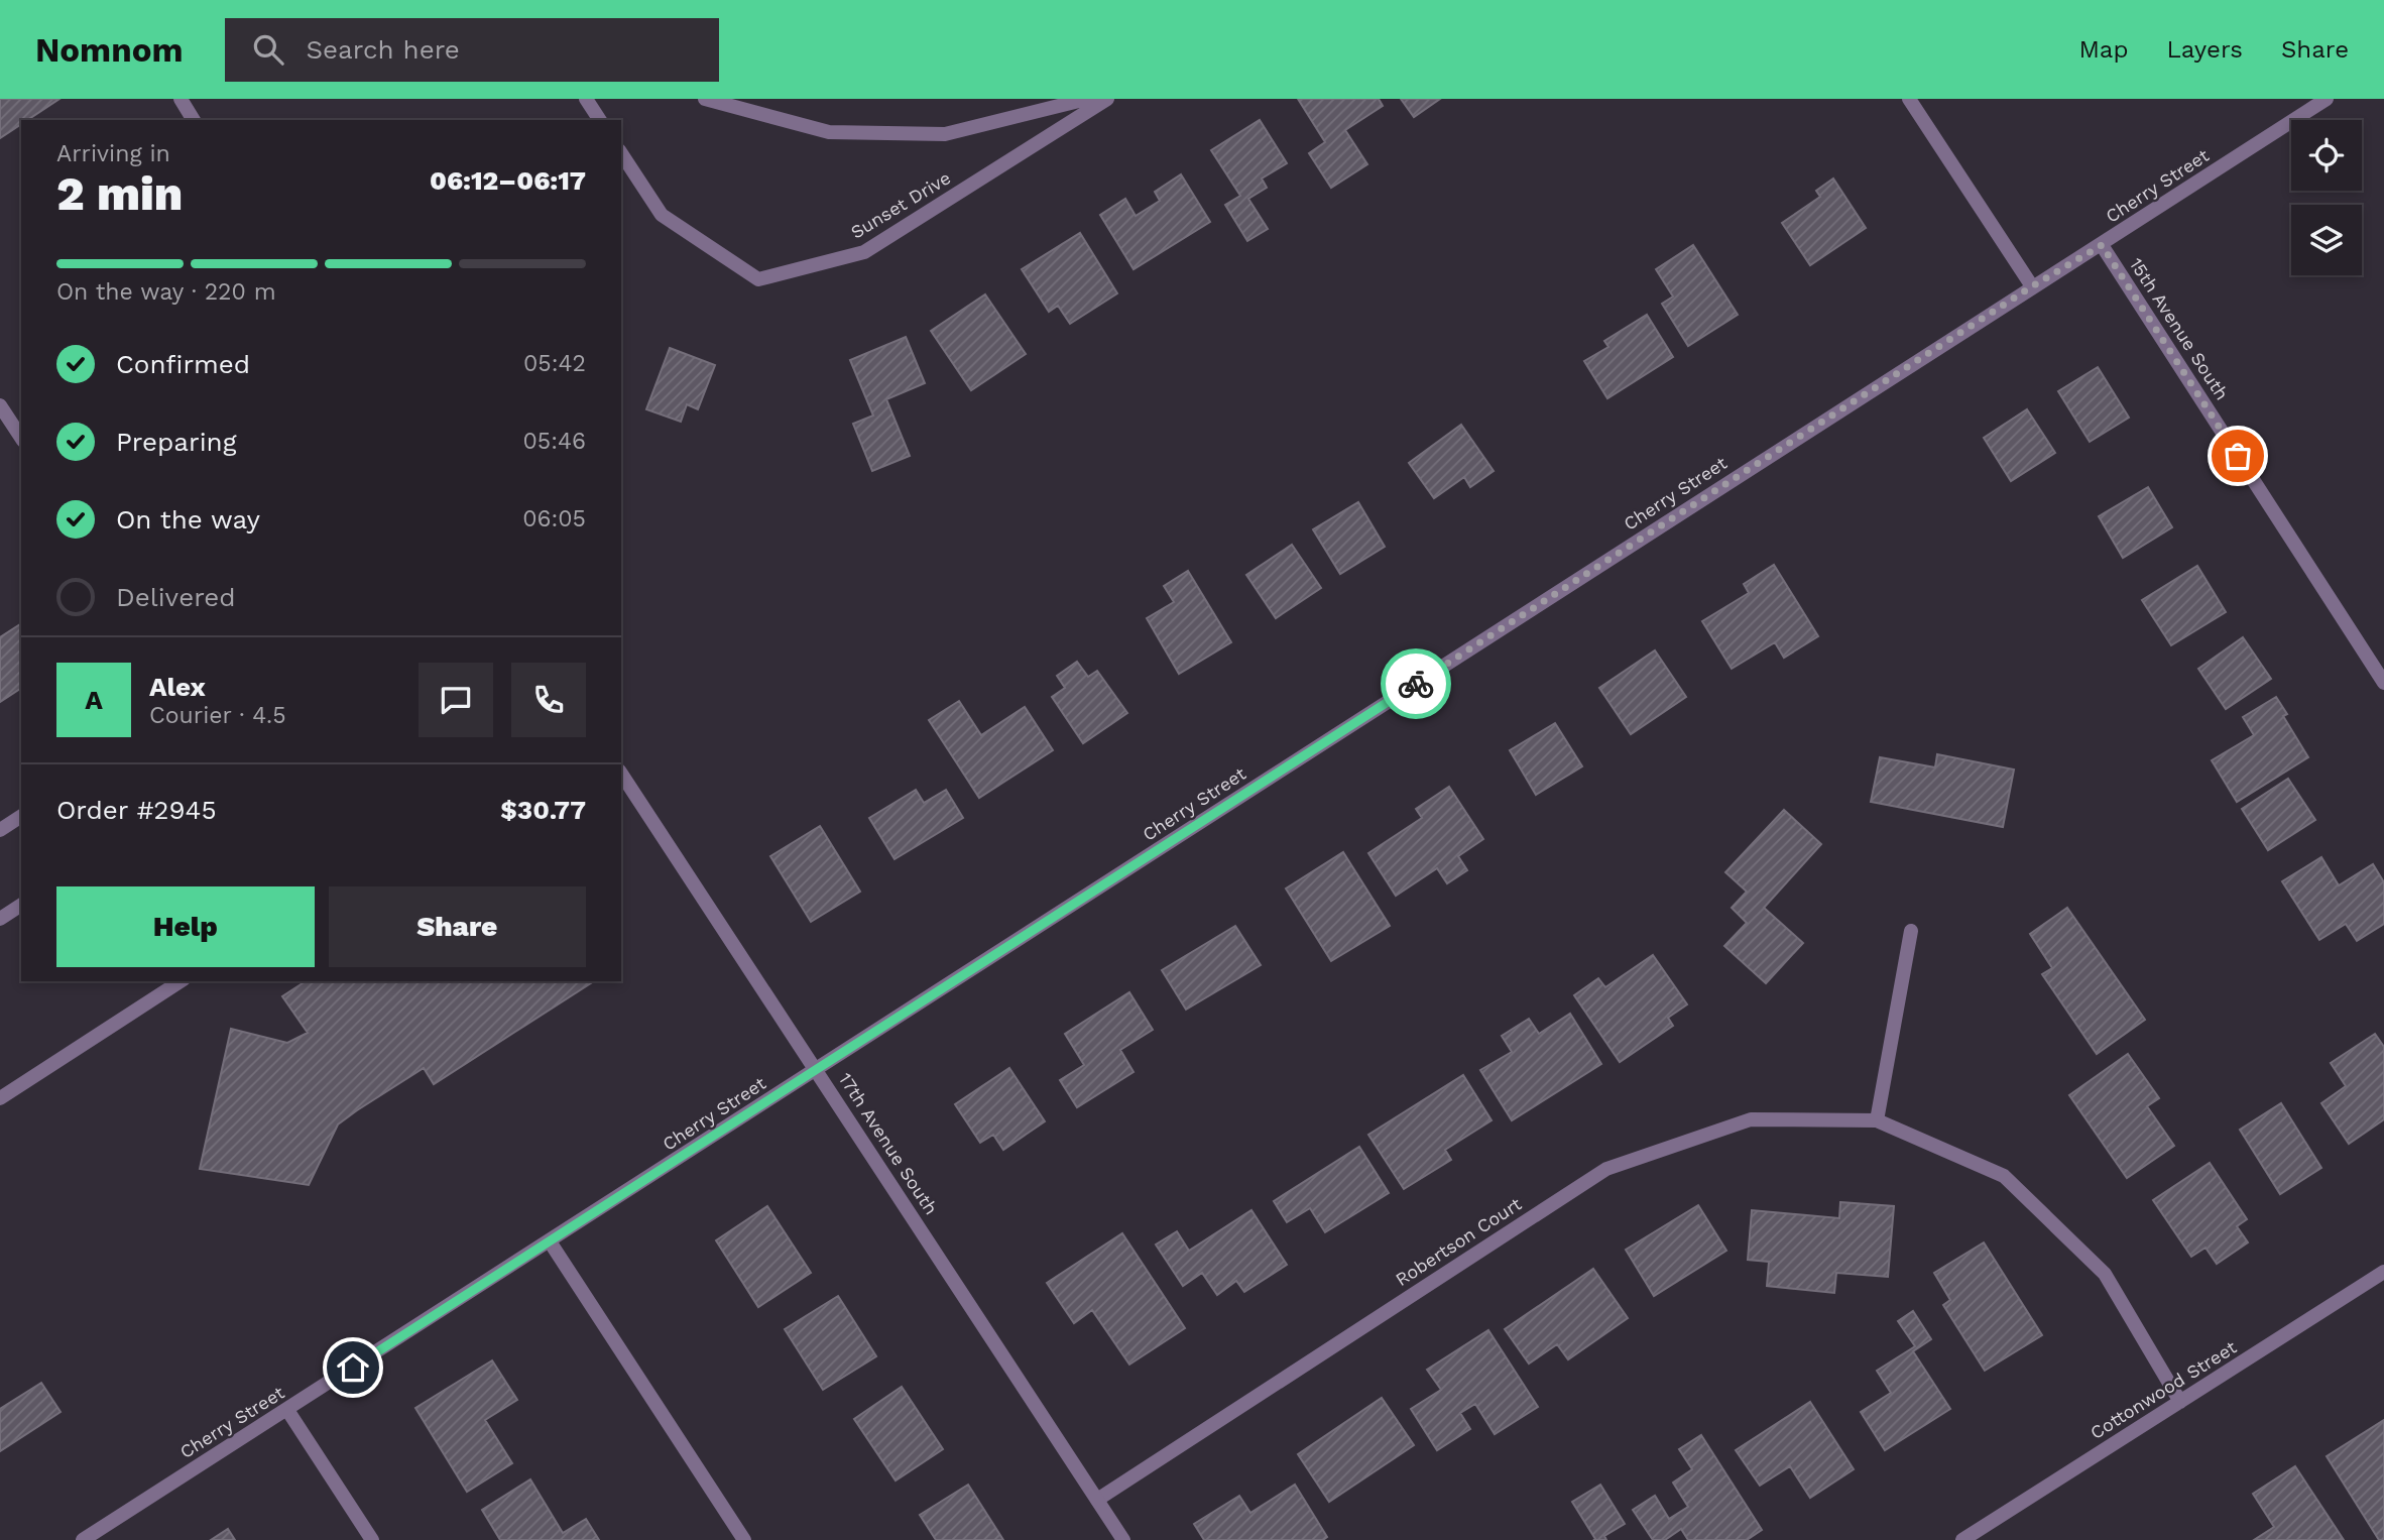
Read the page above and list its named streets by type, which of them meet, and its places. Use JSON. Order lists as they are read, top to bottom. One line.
{"streets":{"street":["Cherry Street","Sunset Drive","15th Avenue South","17th Avenue South","Robertson Court","Cottonwood Street"]},"crossings":[["Cherry Street","15th Avenue South"],["Cherry Street","17th Avenue South"],["17th Avenue South","Robertson Court"],["Robertson Court","Cottonwood Street"]],"page":{"header":"Nomnom","search":"Search here","nav":["Map","Layers","Share"],"heading":["2 min","Arriving in","06:12–06:17"],"panel":["Alex","Courier · 4.5","Order #2945","$30.77"],"bar":"On the way · 220 m","list":[["Confirmed","05:42"],["Preparing","05:46"],["On the way","06:05"],"Delivered"],"round":"A","buttons":["Help","Share"]}}
